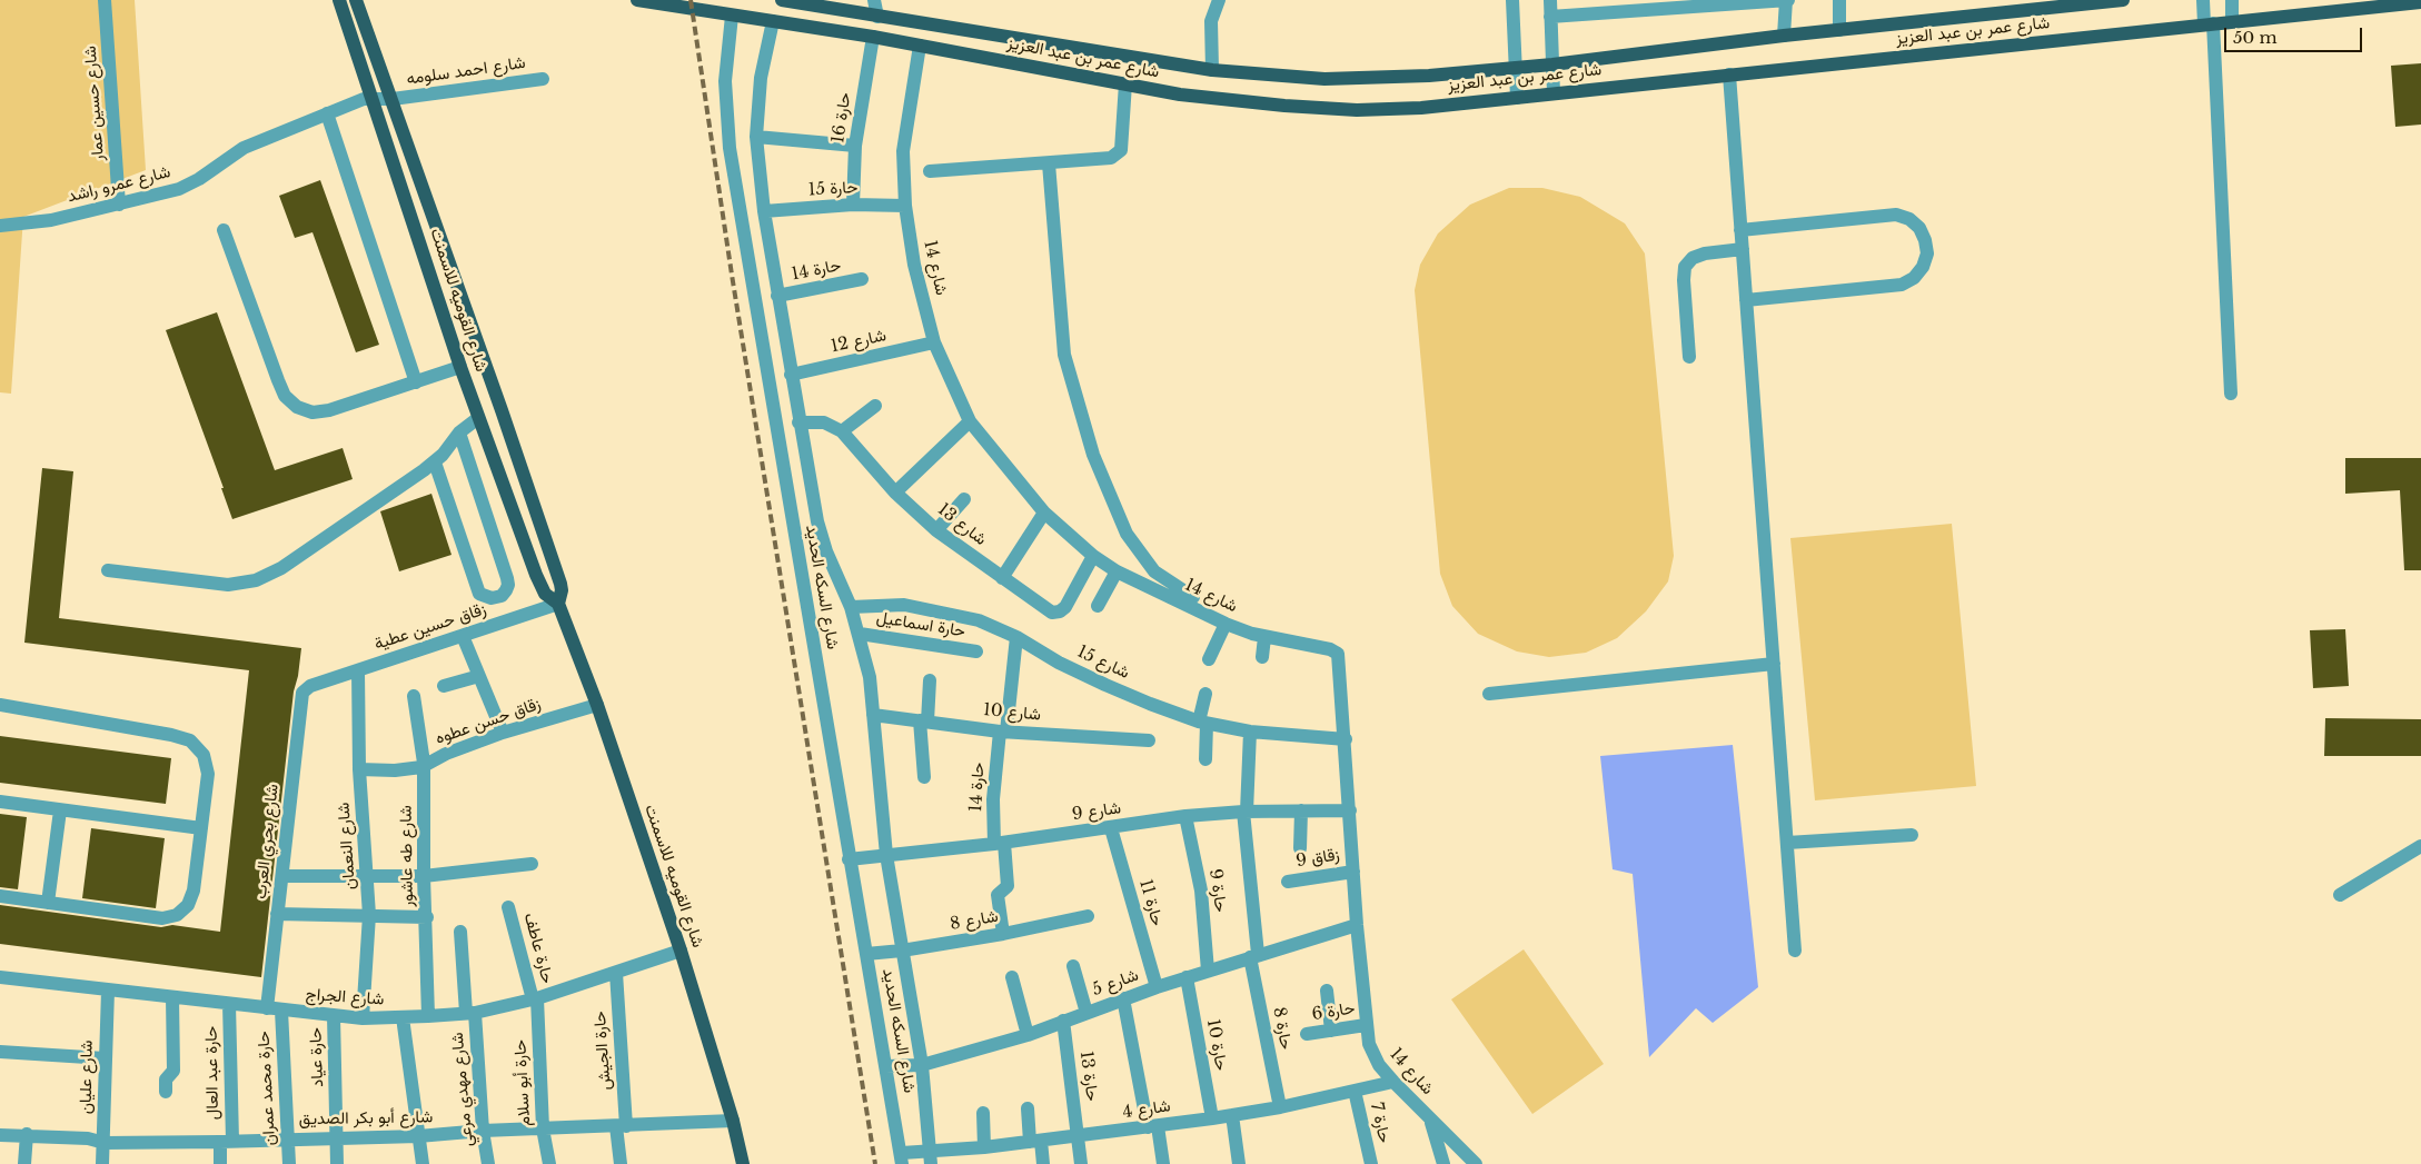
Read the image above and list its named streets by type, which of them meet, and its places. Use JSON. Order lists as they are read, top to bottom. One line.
{"streets":{"main road":["شارع عمر بن عبد العزيز","شارع القوميه للاسمنت"],"street":["شارع احمد سلومه","شارع حسين عمار","حارة 16","شارع عمرو راشد","حارة 15","شارع 14","حارة 14","شارع 12","شارع 13","شارع السكه الحديد","حارة اسماعيل","زقاق حسين عطية","شارع 15","شارع 10","زقاق حسن عطوه","شارع 9","شارع بحري العرب","شارع النعمان","شارع طه عاشور","زقاق 9","حارة 9","حارة 11","شارع 8","حارة عاطف","شارع 5","شارع الجراج","حارة 6","حارة 8","حارة 10","حارة الجيش","حارة عياد","حارة عبد العال","حارة 13","شارع عليان","حارة أبو سلام","حارة محمد عمران","شارع مهدي مرعي","شارع 4","شارع أبو بكر الصديق","حارة 7"]},"crossings":[["شارع عمر بن عبد العزيز","حارة 16"],["شارع عمر بن عبد العزيز","شارع 14"],["شارع عمر بن عبد العزيز","شارع السكه الحديد"],["شارع احمد سلومه","شارع عمرو راشد"],["شارع احمد سلومه","شارع القوميه للاسمنت"],["شارع حسين عمار","شارع عمرو راشد"],["حارة 16","حارة 15"],["شارع عمرو راشد","شارع القوميه للاسمنت"],["حارة 15","شارع 14"],["حارة 15","شارع السكه الحديد"],["شارع 14","شارع 12"],["شارع 14","شارع 13"],["شارع 14","شارع 15"],["شارع 14","شارع 9"],["شارع 14","زقاق 9"],["شارع 14","شارع 5"],["شارع 14","حارة 6"],["شارع 14","شارع 4"],["حارة 14","شارع السكه الحديد"],["حارة 14","شارع 15"],["حارة 14","شارع 10"],["حارة 14","شارع 9"],["حارة 14","شارع 8"],["شارع القوميه للاسمنت","زقاق حسين عطية"],["شارع القوميه للاسمنت","زقاق حسن عطوه"],["شارع القوميه للاسمنت","شارع الجراج"],["شارع القوميه للاسمنت","شارع أبو بكر الصديق"],["شارع 12","شارع السكه الحديد"],["شارع 13","شارع السكه الحديد"],["شارع السكه الحديد","حارة اسماعيل"],["شارع السكه الحديد","شارع 15"],["شارع السكه الحديد","شارع 10"],["شارع السكه الحديد","شارع 9"],["شارع السكه الحديد","شارع 8"],["شارع السكه الحديد","شارع 5"],["شارع السكه الحديد","شارع 4"],["زقاق حسين عطية","شارع بحري العرب"],["زقاق حسين عطية","شارع النعمان"],["زقاق حسن عطوه","شارع النعمان"],["زقاق حسن عطوه","شارع طه عاشور"],["شارع 9","حارة 9"],["شارع 9","حارة 11"],["شارع بحري العرب","شارع الجراج"],["شارع النعمان","شارع الجراج"],["شارع طه عاشور","شارع الجراج"],["حارة 9","شارع 5"],["حارة 11","شارع 5"],["حارة عاطف","شارع الجراج"],["حارة عاطف","حارة أبو سلام"],["شارع 5","حارة 8"],["شارع 5","حارة 10"],["شارع 5","حارة 13"],["شارع الجراج","حارة الجيش"],["شارع الجراج","حارة عياد"],["شارع الجراج","حارة عبد العال"],["شارع الجراج","شارع عليان"],["شارع الجراج","حارة أبو سلام"],["شارع الجراج","حارة محمد عمران"],["شارع الجراج","شارع مهدي مرعي"],["حارة 8","شارع 4"],["حارة 10","شارع 4"],["حارة الجيش","شارع أبو بكر الصديق"],["حارة عياد","شارع أبو بكر الصديق"],["حارة عبد العال","شارع أبو بكر الصديق"],["حارة 13","شارع 4"],["شارع عليان","شارع أبو بكر الصديق"],["حارة أبو سلام","شارع أبو بكر الصديق"],["حارة محمد عمران","شارع أبو بكر الصديق"],["شارع مهدي مرعي","شارع أبو بكر الصديق"],["شارع 4","حارة 7"]],"scale_bar":"50 m"}
